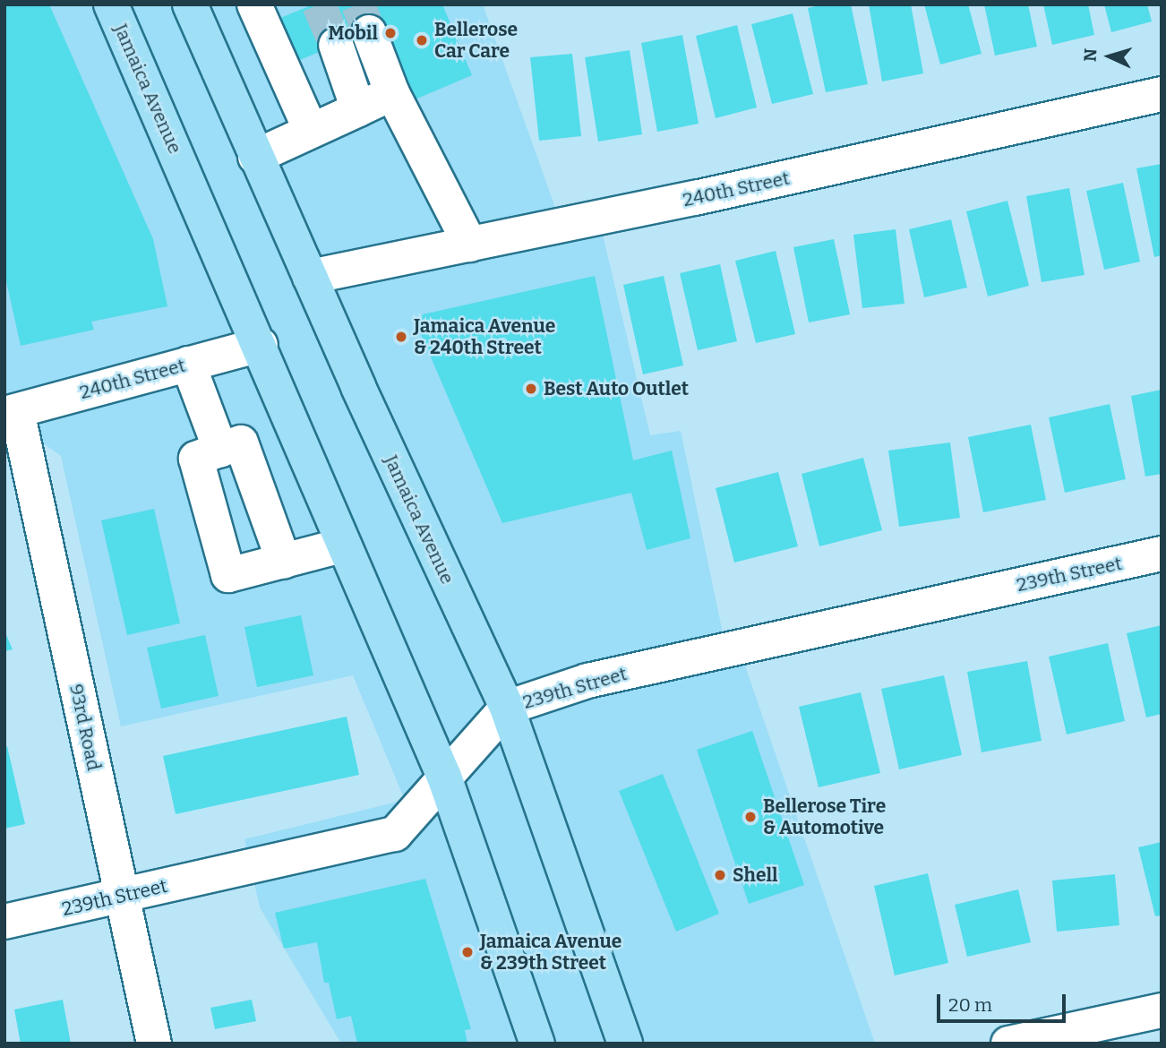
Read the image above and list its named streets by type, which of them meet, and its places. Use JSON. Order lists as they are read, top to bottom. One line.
{"streets":{"main road":["Jamaica Avenue"],"street":["240th Street","239th Street","93rd Road"]},"crossings":[["Jamaica Avenue","240th Street"],["Jamaica Avenue","239th Street"],["240th Street","93rd Road"],["239th Street","93rd Road"]],"places":["Mobil","Bellerose Car Care","Jamaica Avenue & 240th Street","Best Auto Outlet","Bellerose Tire & Automotive","Shell","Jamaica Avenue & 239th Street"],"scale_bar":"20 m","north":"left"}
